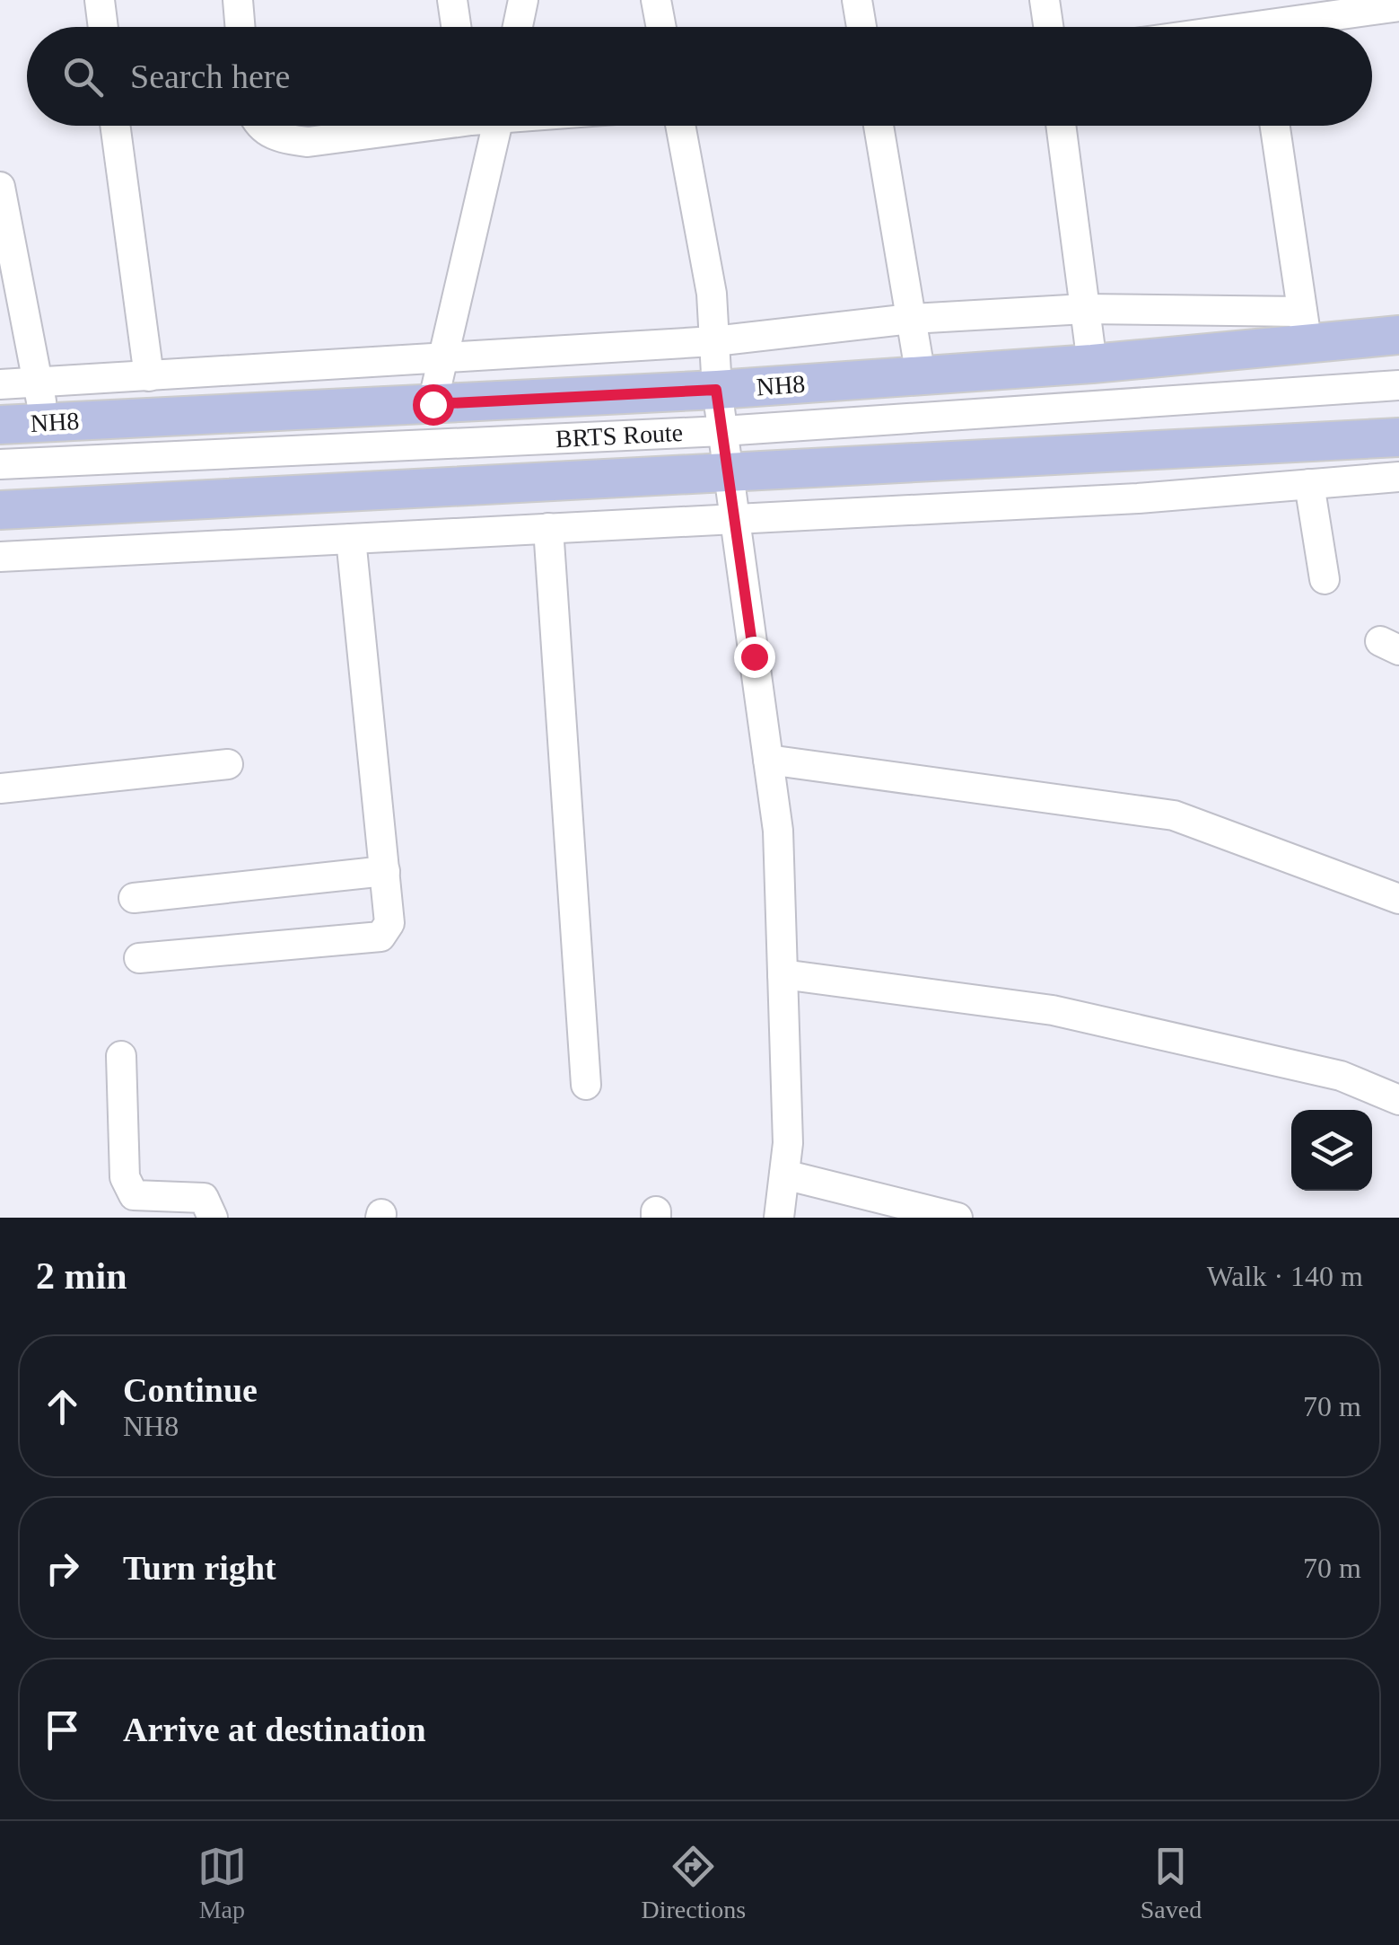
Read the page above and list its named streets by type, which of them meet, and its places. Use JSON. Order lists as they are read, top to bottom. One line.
{"streets":{"main road":["NH8"],"street":["BRTS Route"]},"page":{"search":"Search here","heading":["2 min","Walk · 140 m"],"list":[["Continue","NH8","70 m"],["Turn right","70 m"],"Arrive at destination"],"nav":["Map","Directions","Saved"]}}
